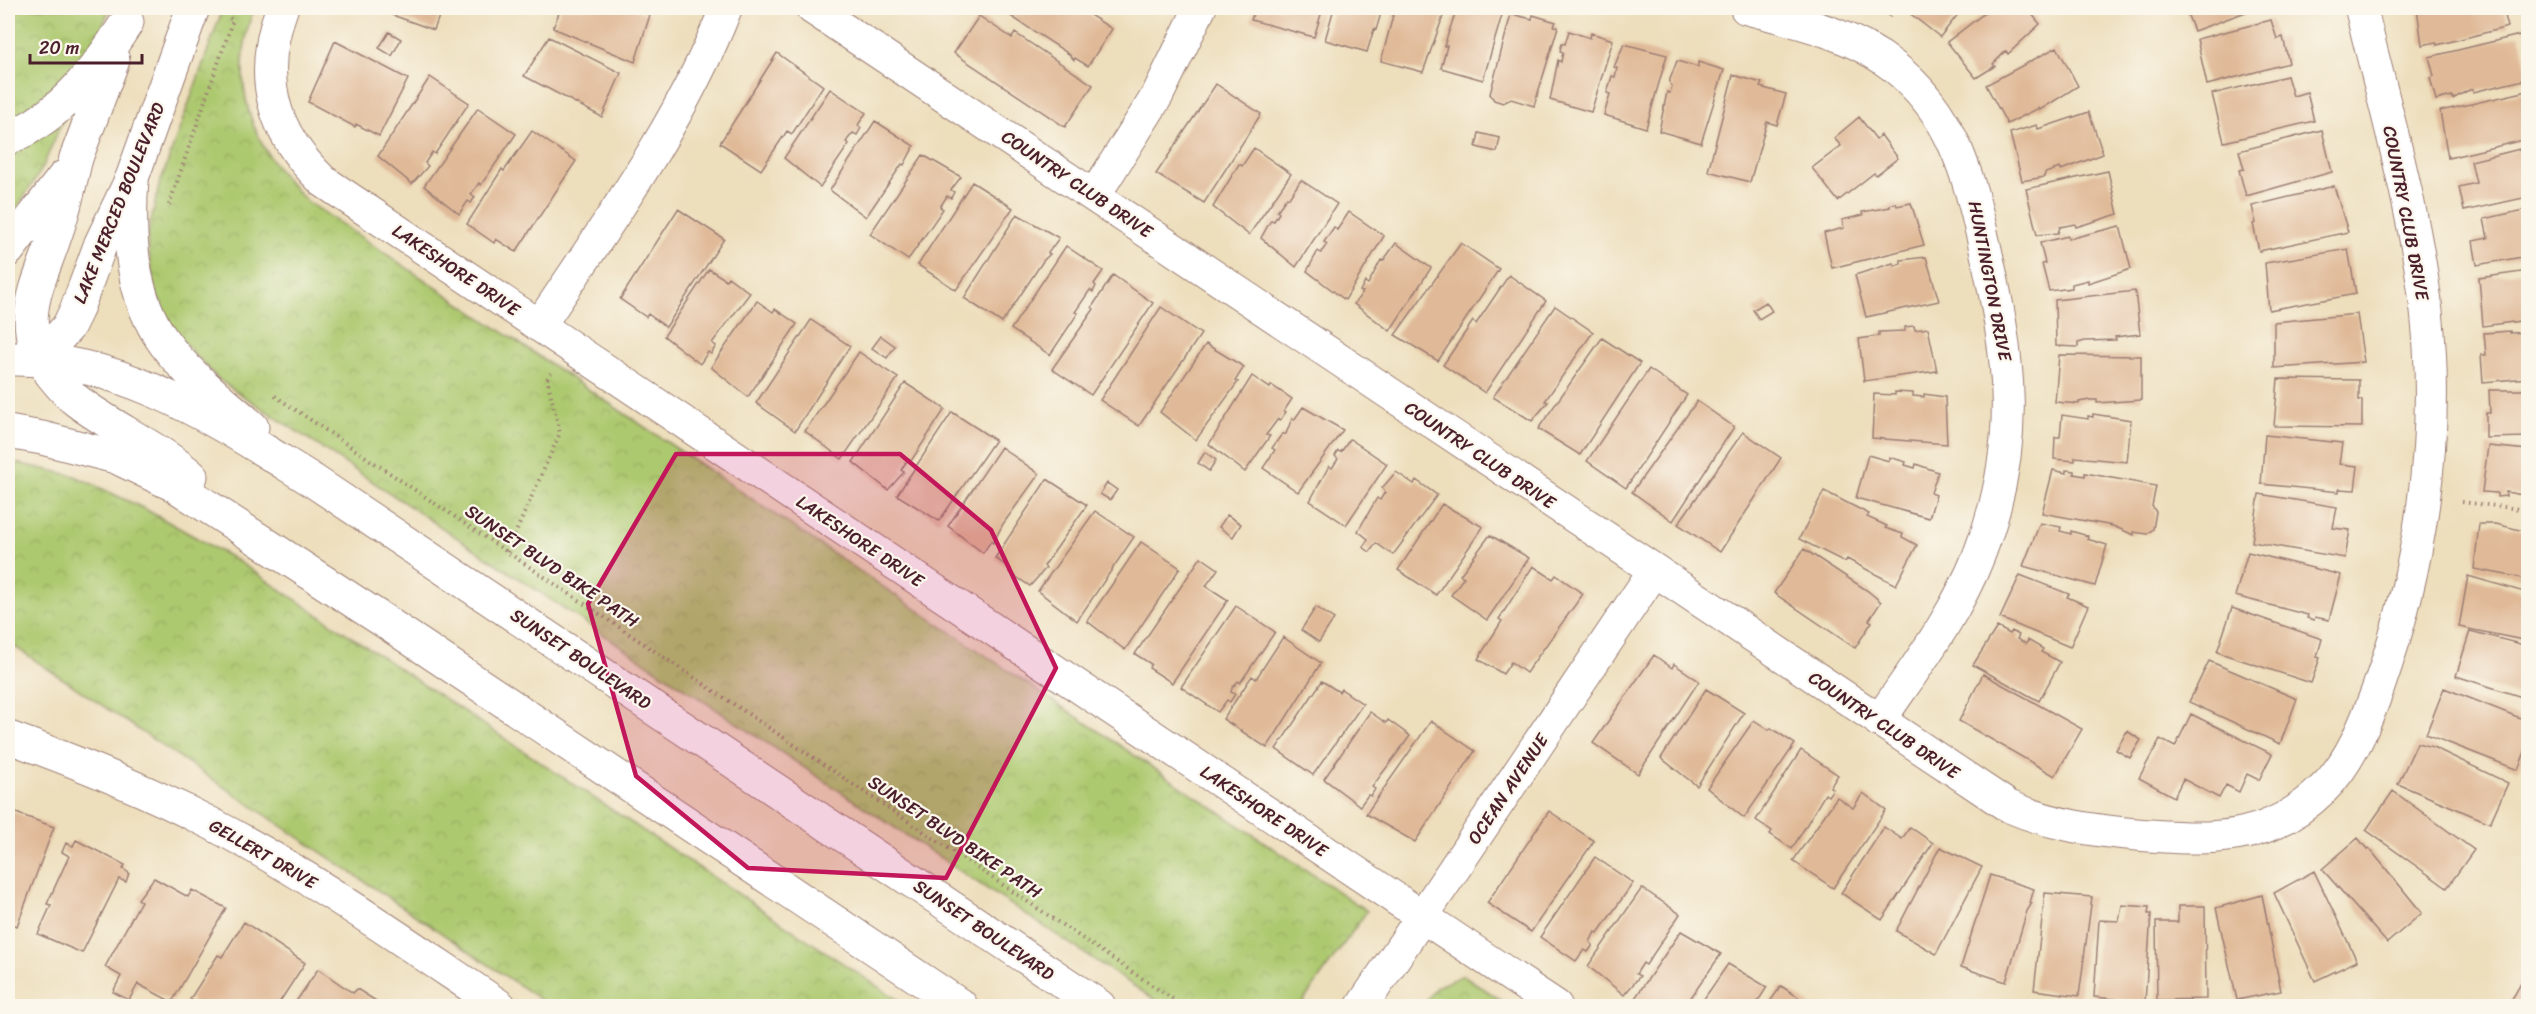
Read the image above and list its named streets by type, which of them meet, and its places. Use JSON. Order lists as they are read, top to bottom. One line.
{"streets":{"main road":["LAKE MERCED BOULEVARD","SUNSET BOULEVARD"],"street":["COUNTRY CLUB DRIVE","LAKESHORE DRIVE","HUNTINGTON DRIVE","OCEAN AVENUE","GELLERT DRIVE"],"path":["SUNSET BLVD BIKE PATH"]},"crossings":[["COUNTRY CLUB DRIVE","HUNTINGTON DRIVE"],["COUNTRY CLUB DRIVE","OCEAN AVENUE"],["LAKE MERCED BOULEVARD","SUNSET BOULEVARD"],["LAKESHORE DRIVE","OCEAN AVENUE"]],"scale_bar":"20 m"}
